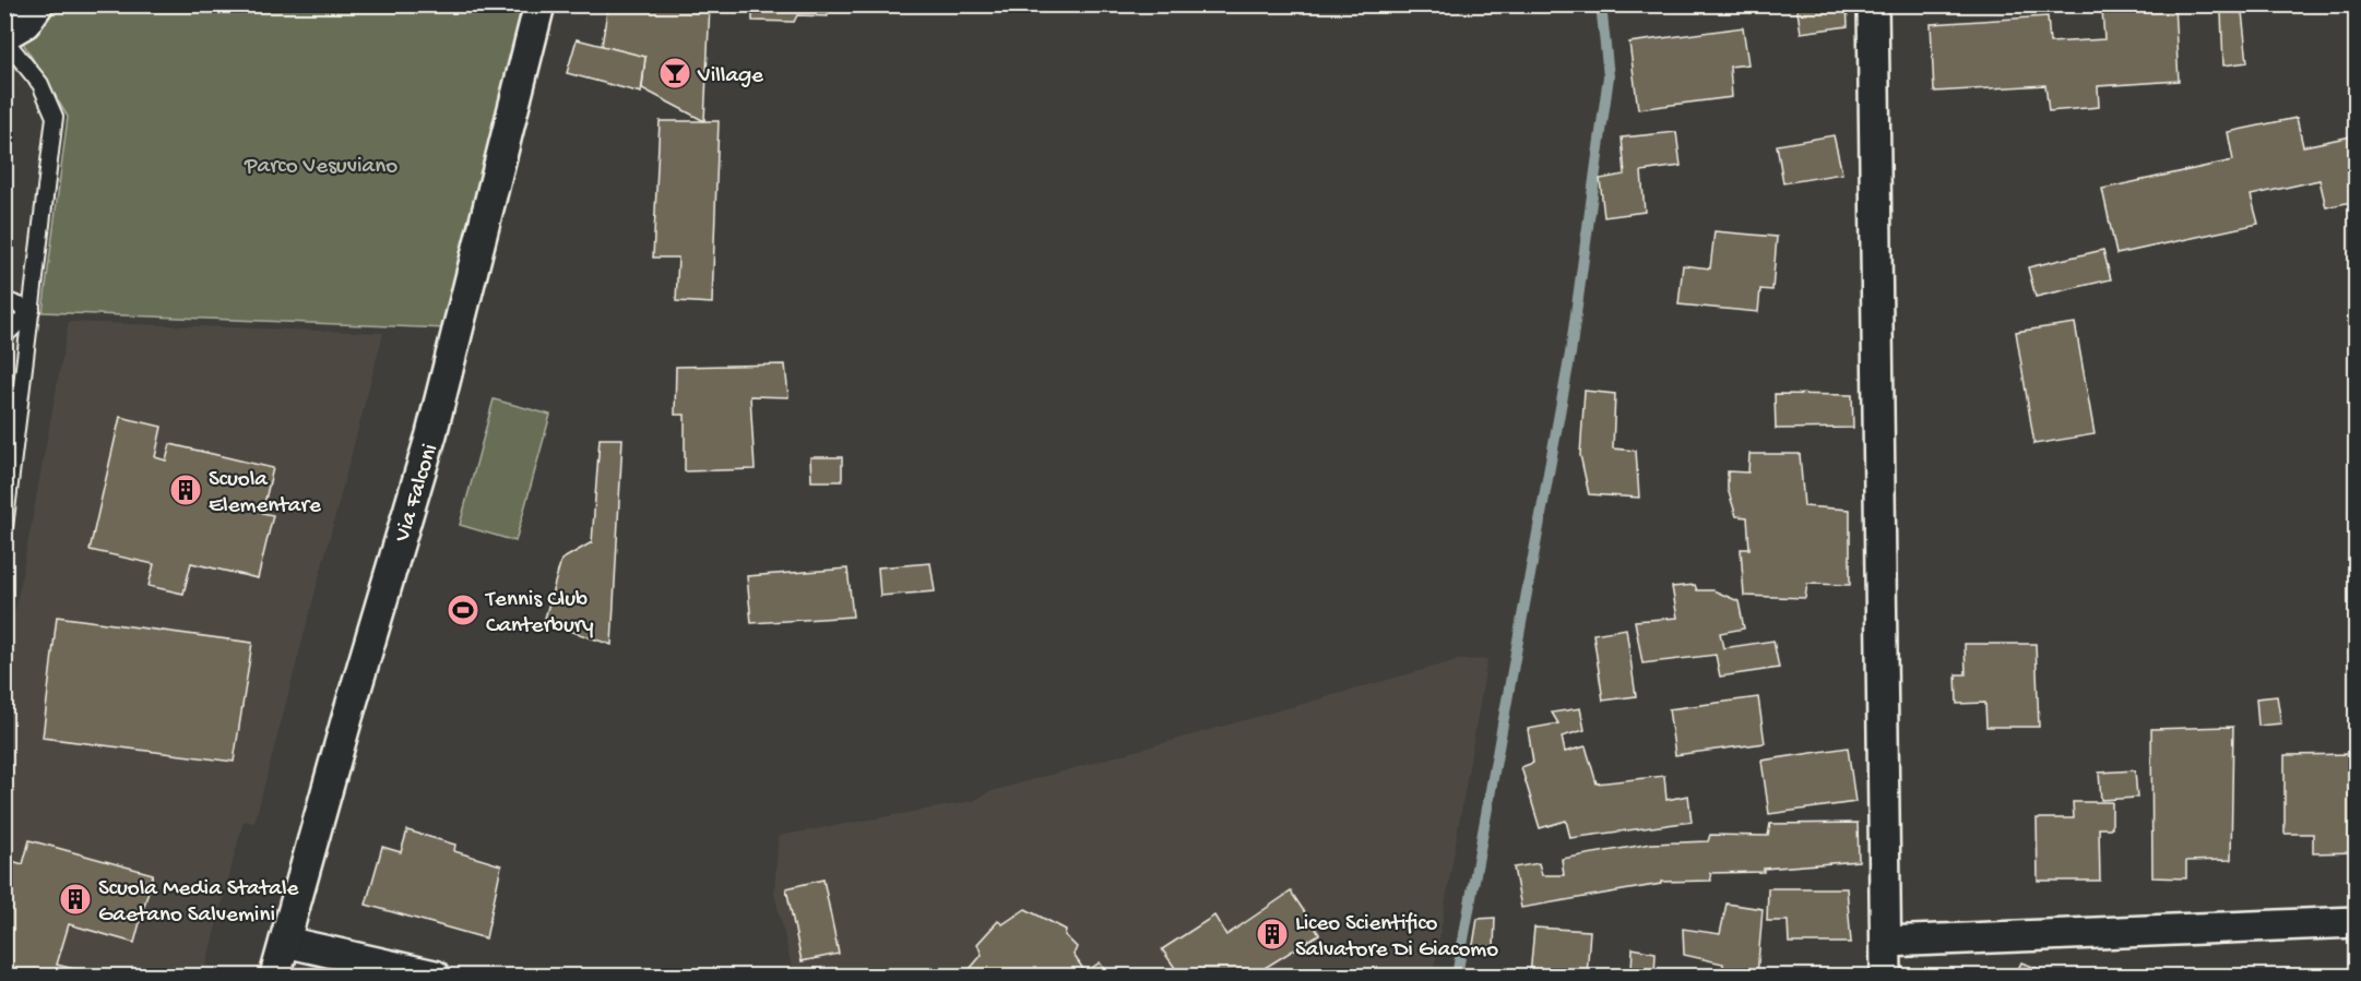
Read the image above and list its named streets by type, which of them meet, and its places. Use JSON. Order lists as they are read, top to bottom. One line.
{"streets":{"street":["Via Falconi"]},"parks":["Parco Vesuviano"],"places":{"bar":["Village"],"building":["Scuola Elementare","Scuola Media Statale Gaetano Salvemini","Liceo Scientifico Salvatore Di Giacomo"],"sports":["Tennis Club Canterbury"]}}
